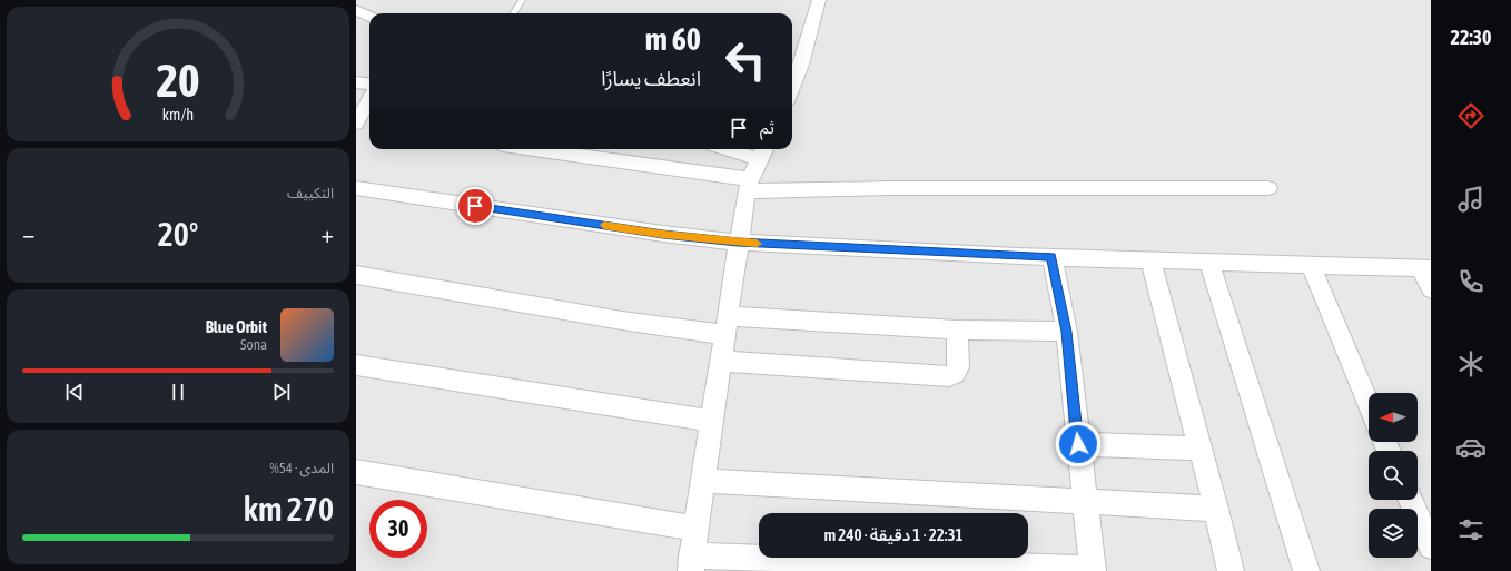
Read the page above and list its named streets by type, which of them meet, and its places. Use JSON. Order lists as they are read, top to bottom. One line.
{"north":"left","page":{"tabs":"22:30","turn":["60 m","انعطف يسارًا"],"then":"ثم","tile":["التكييف",["المدى · 54%","270 km"]],"heat":["−","20°","+"],"song":["Blue Orbit","Sona"],"limit":"30","trip":"22:31 · 1 دقيقة · 240 m","gauge":["20","km/h"]}}
